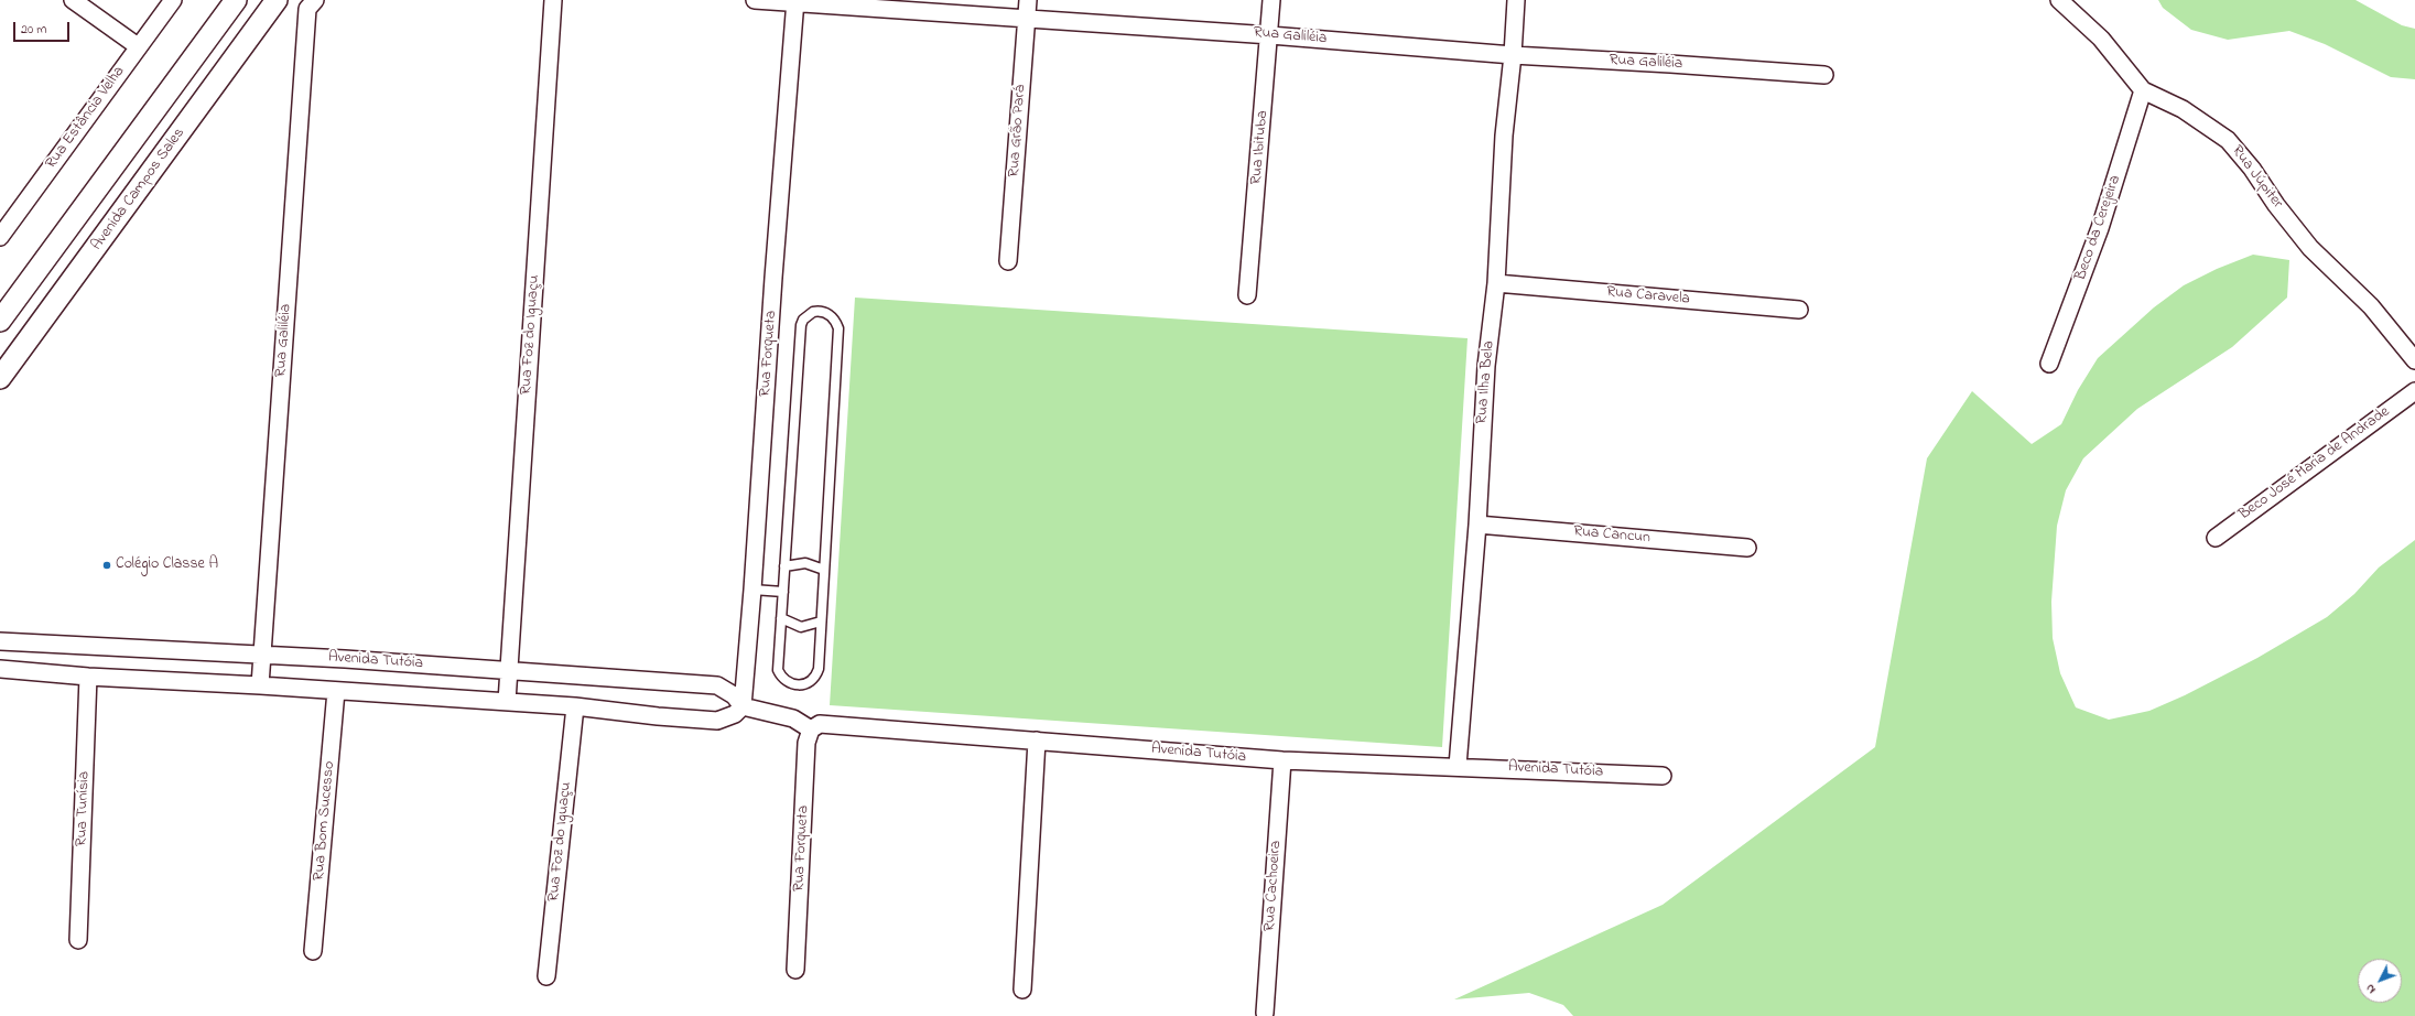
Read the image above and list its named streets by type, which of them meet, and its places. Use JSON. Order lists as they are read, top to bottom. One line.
{"streets":{"street":["Rua Galiléia","Rua Estância Velha","Rua Grão Pará","Rua Ibituba","Rua Júpiter","Avenida Campos Sales","Beco da Cerejeira","Rua Caravela","Rua Foz do Iguaçu","Rua Forqueta","Rua Ilha Bela","Beco José Maria de Andrade","Rua Cancun","Avenida Tutóia","Rua Tunísia","Rua Bom Sucesso","Rua Cachoeira"]},"crossings":[["Rua Galiléia","Rua Grão Pará"],["Rua Galiléia","Rua Ibituba"],["Rua Galiléia","Rua Forqueta"],["Rua Galiléia","Rua Ilha Bela"],["Rua Galiléia","Avenida Tutóia"],["Rua Júpiter","Beco da Cerejeira"],["Rua Caravela","Rua Ilha Bela"],["Rua Foz do Iguaçu","Avenida Tutóia"],["Rua Forqueta","Avenida Tutóia"],["Rua Ilha Bela","Rua Cancun"],["Rua Ilha Bela","Avenida Tutóia"],["Avenida Tutóia","Rua Tunísia"],["Avenida Tutóia","Rua Bom Sucesso"],["Avenida Tutóia","Rua Cachoeira"]],"places":["Colégio Classe A"],"scale_bar":"20 m","north":"bottom left"}
